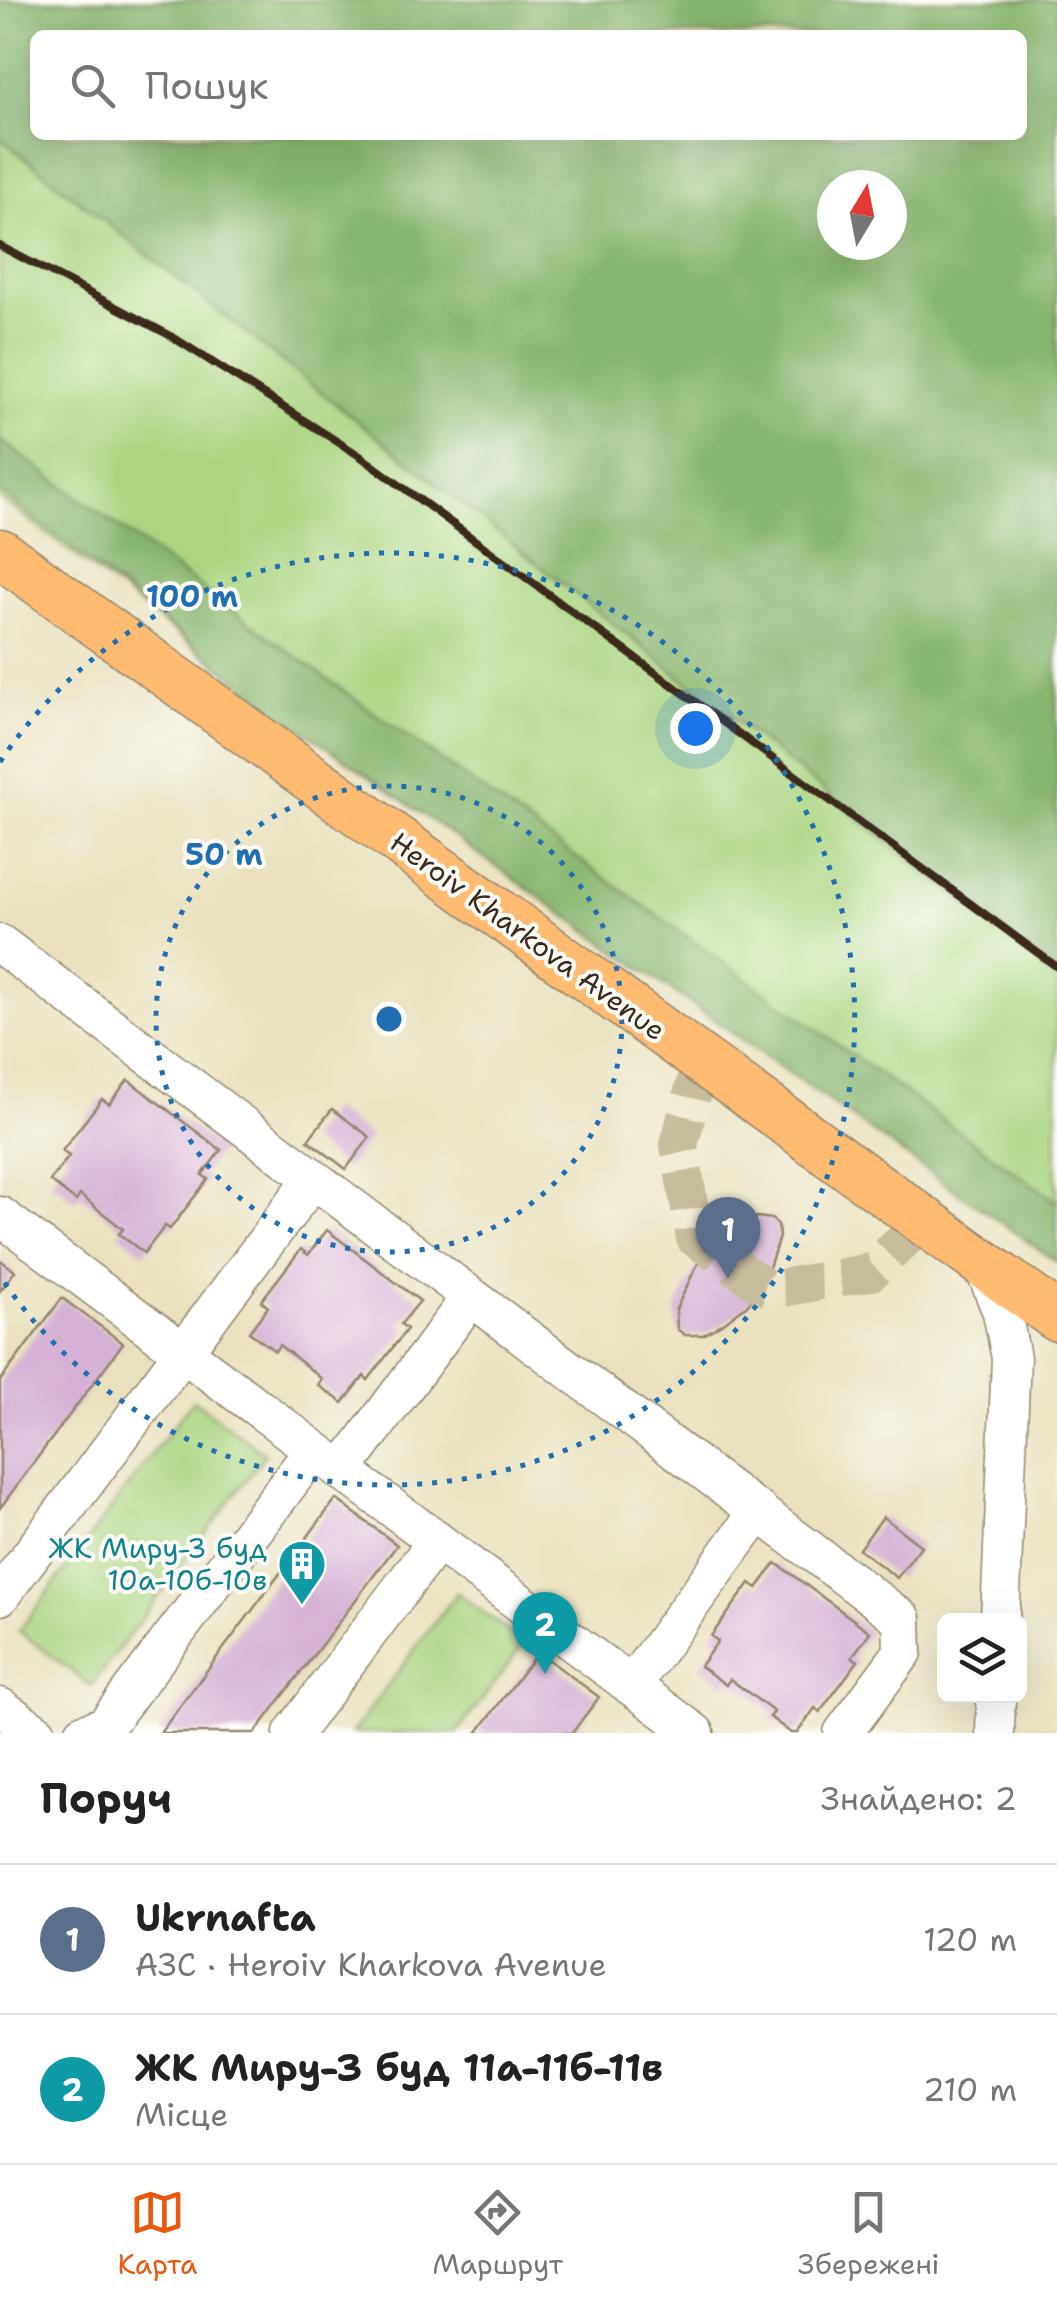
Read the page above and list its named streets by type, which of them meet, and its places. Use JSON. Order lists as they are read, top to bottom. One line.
{"streets":{"main road":["Heroiv Kharkova Avenue"]},"places":{"building":["ЖК Миру-3 буд 10а-10б-10в"]},"north":"top","page":{"search":"Пошук","pins":["1","2"],"heading":["Поруч","Знайдено: 2"],"list":[{"mark":"1","name":"Ukrnafta","note":"АЗС · Heroiv Kharkova Avenue","value":"120 m"},{"mark":"2","name":"ЖК Миру-3 буд 11а-11б-11в","note":"Місце","value":"210 m"}],"nav":["Карта","Маршрут","Збережені"]},"rings":["100 m","50 m"]}
